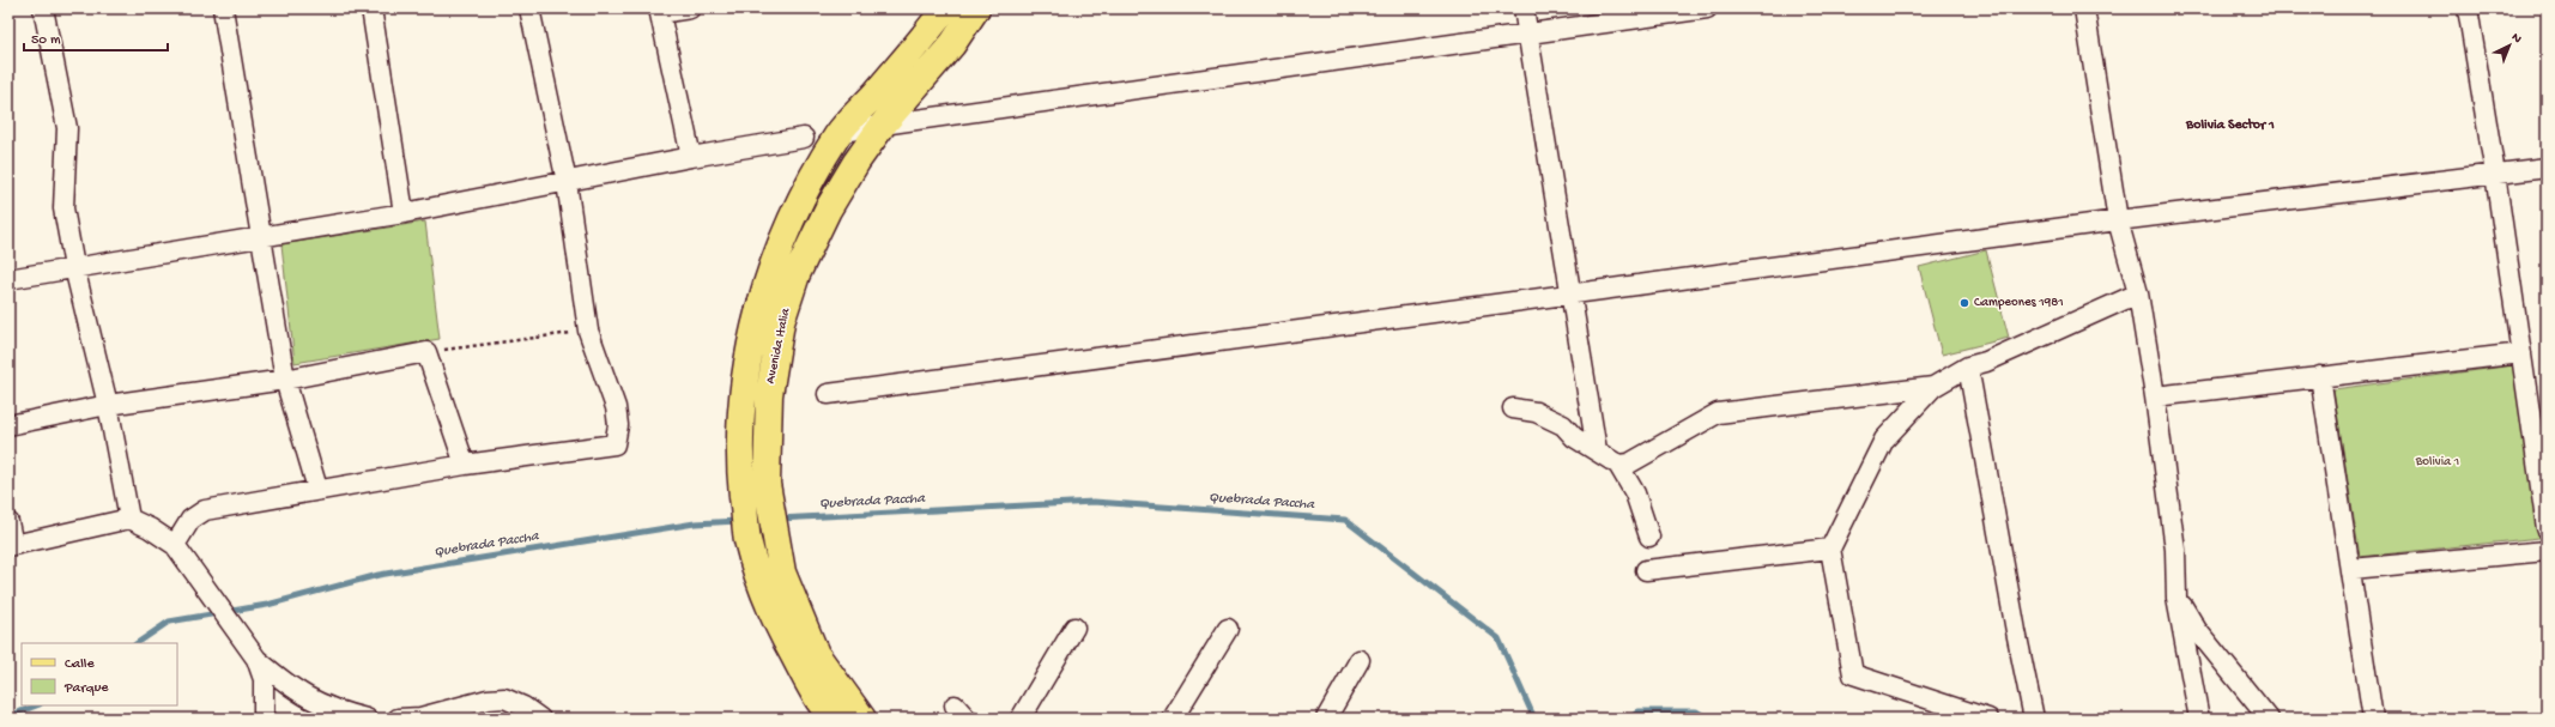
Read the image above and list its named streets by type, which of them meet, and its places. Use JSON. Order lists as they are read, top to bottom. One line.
{"streets":{"main road":["Avenida Italia"]},"districts":["Bolivia Sector 1"],"water":["Quebrada Paccha"],"parks":["Bolivia 1"],"places":["Campeones 1981"],"legend":["Calle","Parque"],"scale_bar":"50 m","north":"top right"}
